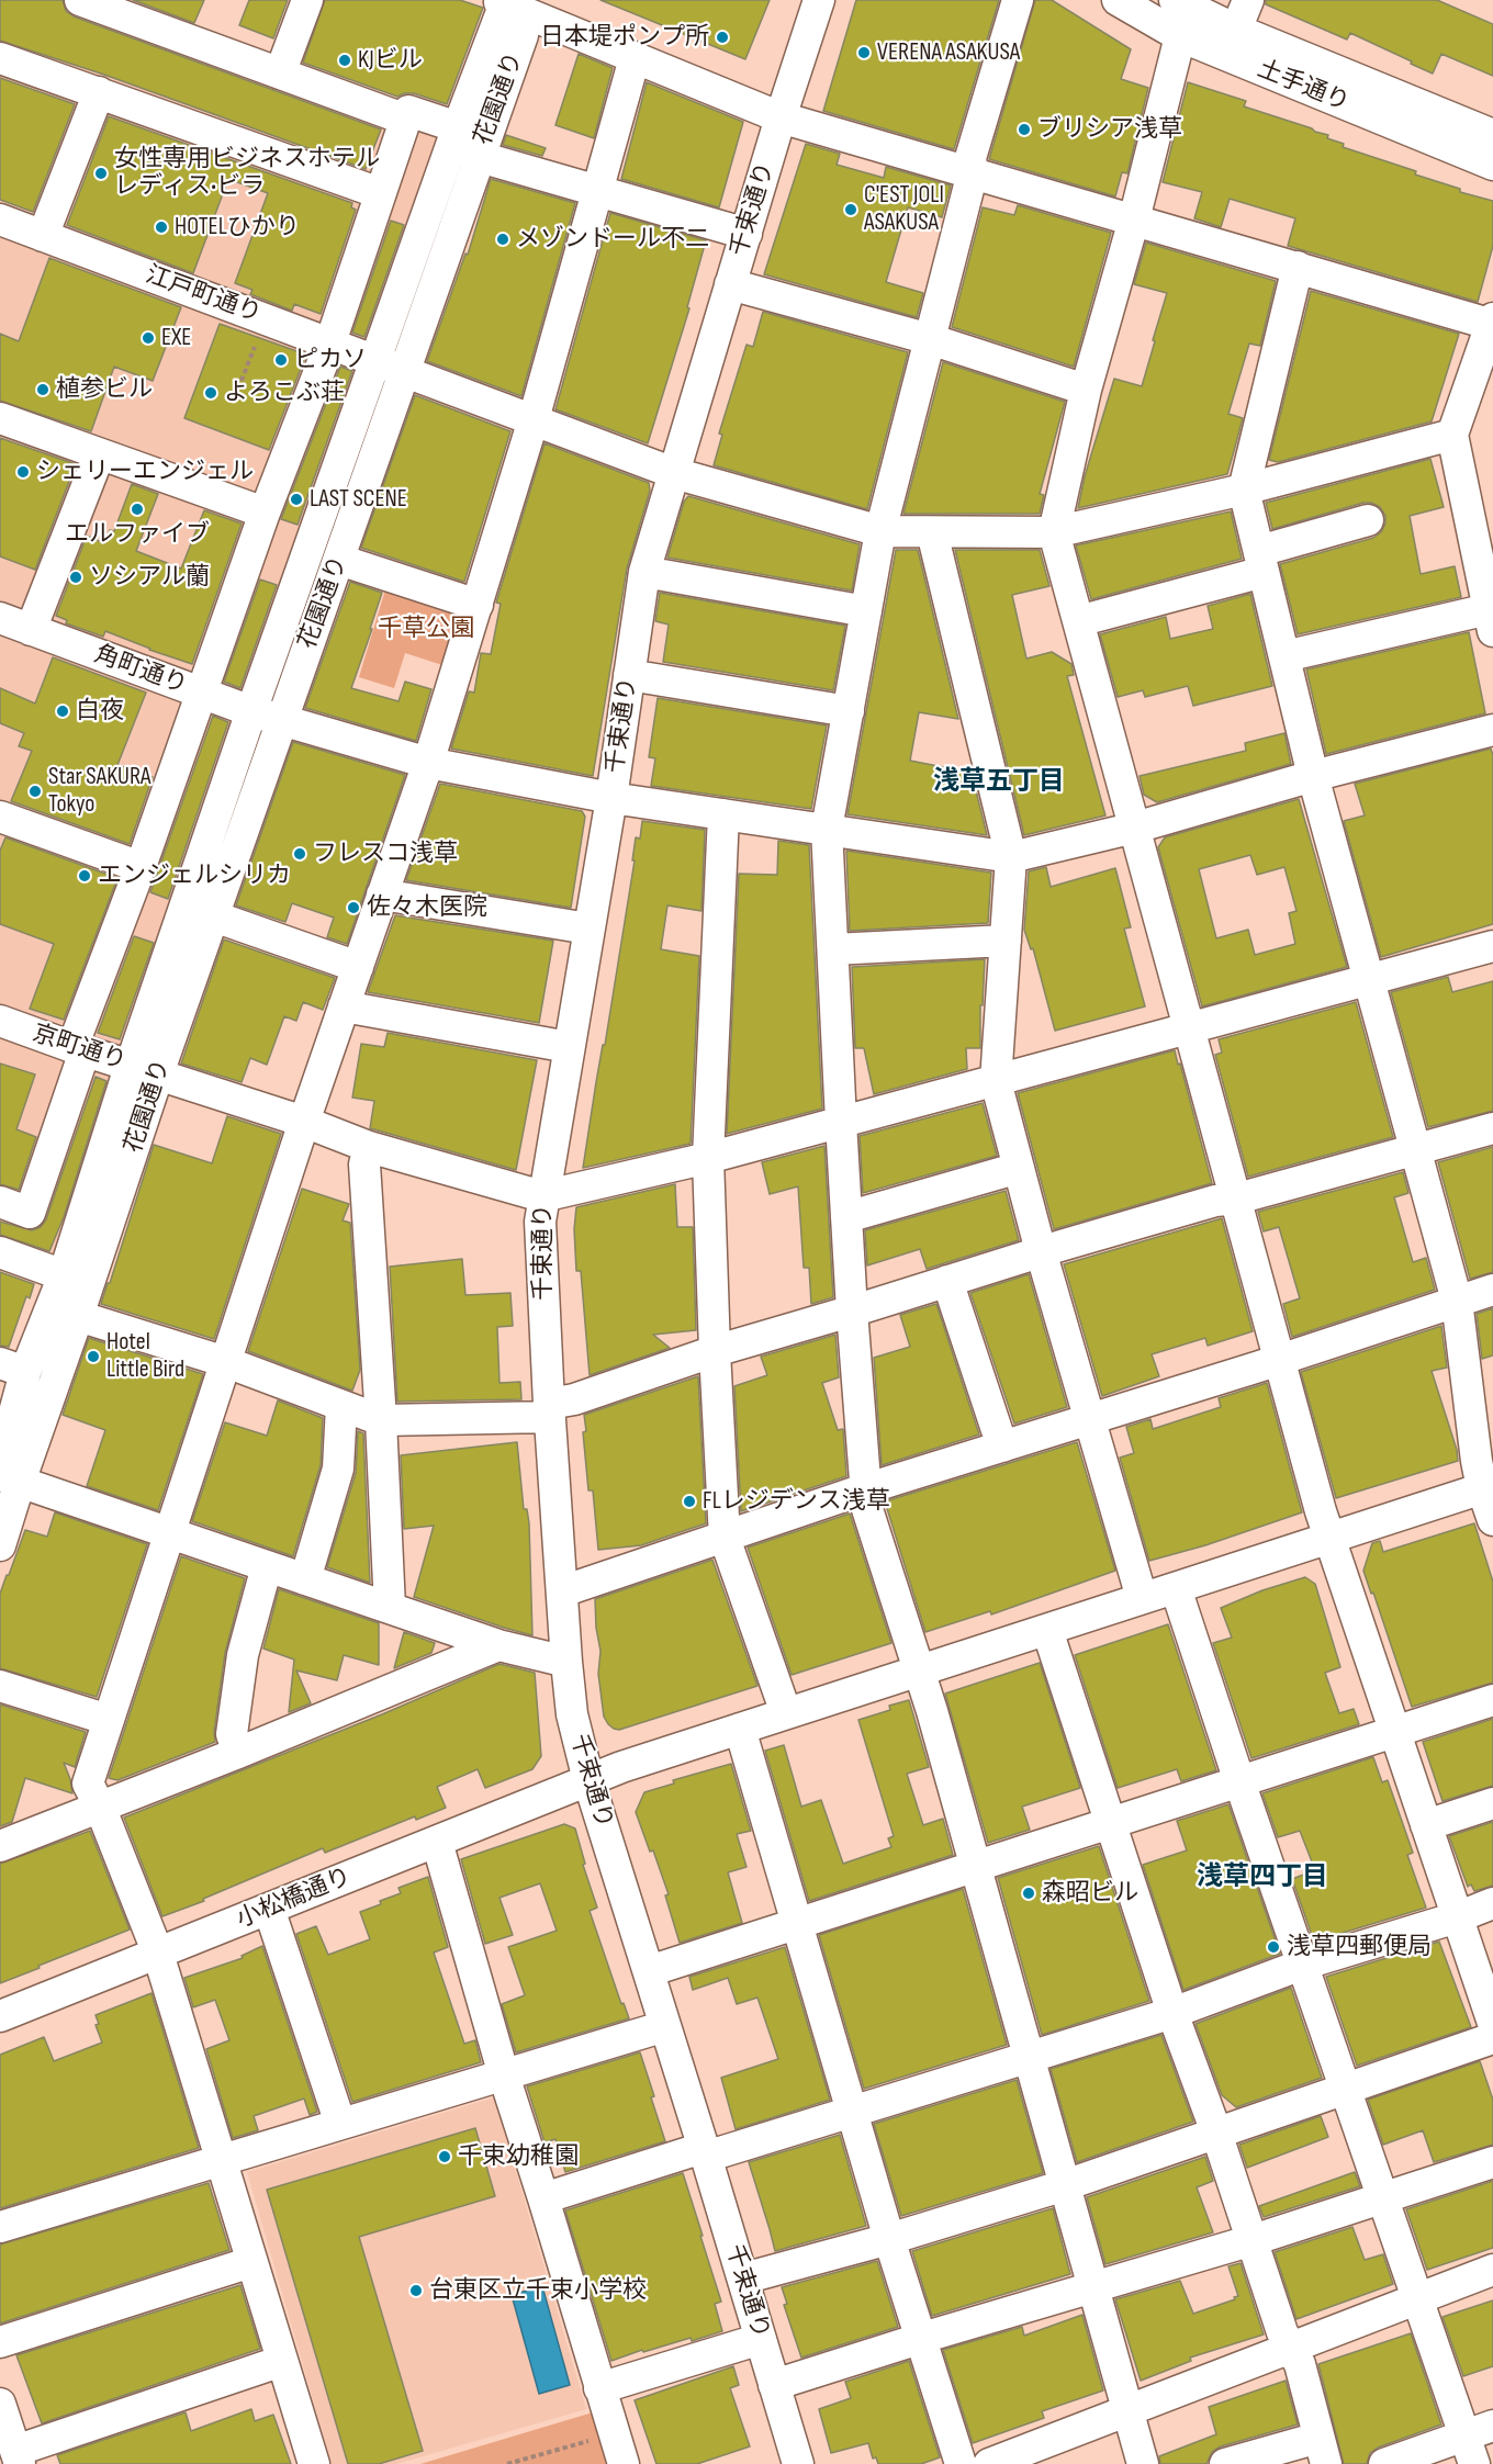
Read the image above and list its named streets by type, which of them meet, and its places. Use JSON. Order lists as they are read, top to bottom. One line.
{"streets":{"street":["土手通り","花園通り","千束通り","江戸町通り","角町通り","京町通り","小松橋通り"]},"crossings":[["花園通り","江戸町通り"],["花園通り","角町通り"],["花園通り","京町通り"],["千束通り","江戸町通り"],["千束通り","角町通り"],["千束通り","京町通り"],["千束通り","小松橋通り"]],"districts":["浅草五丁目","浅草四丁目"],"parks":["千草公園"],"places":["日本堤ポンプ所","VERENA ASAKUSA","KJビル","ブリシア浅草","女性専用ビジネスホテル レディス•ビラ","C'EST JOLI ASAKUSA","HOTELひかり","メゾンドール不二","EXE","ピカソ","植参ビル","よろこぶ荘","シェリーエンジェル","LAST SCENE","エルファイブ","ソシアル蘭","白夜","Star SAKURA Tokyo","フレスコ浅草","エンジェルシリカ","佐々木医院","Hotel Little Bird","FLレジデンス浅草","森昭ビル","浅草四郵便局","千束幼稚園","台東区立千束小学校"]}
